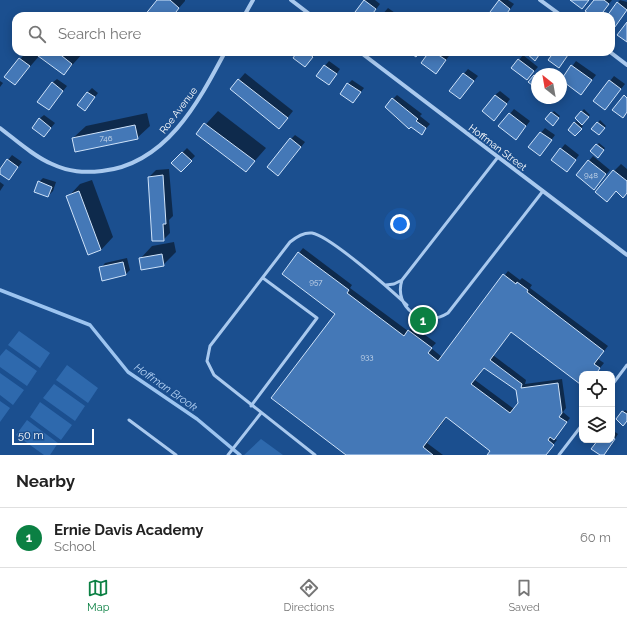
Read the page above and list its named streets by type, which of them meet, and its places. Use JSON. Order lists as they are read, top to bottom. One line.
{"streets":{"street":["Roe Avenue","Hoffman Street"]},"water":["Hoffman Brook"],"house_numbers":["746","948","957","933"],"scale_bar":"50 m","north":"top left","page":{"search":"Search here","pins":"1","scale":"50 m","heading":"Nearby","list":[{"mark":"1","name":"Ernie Davis Academy","note":"School","value":"60 m"}],"nav":["Map","Directions","Saved"]}}
